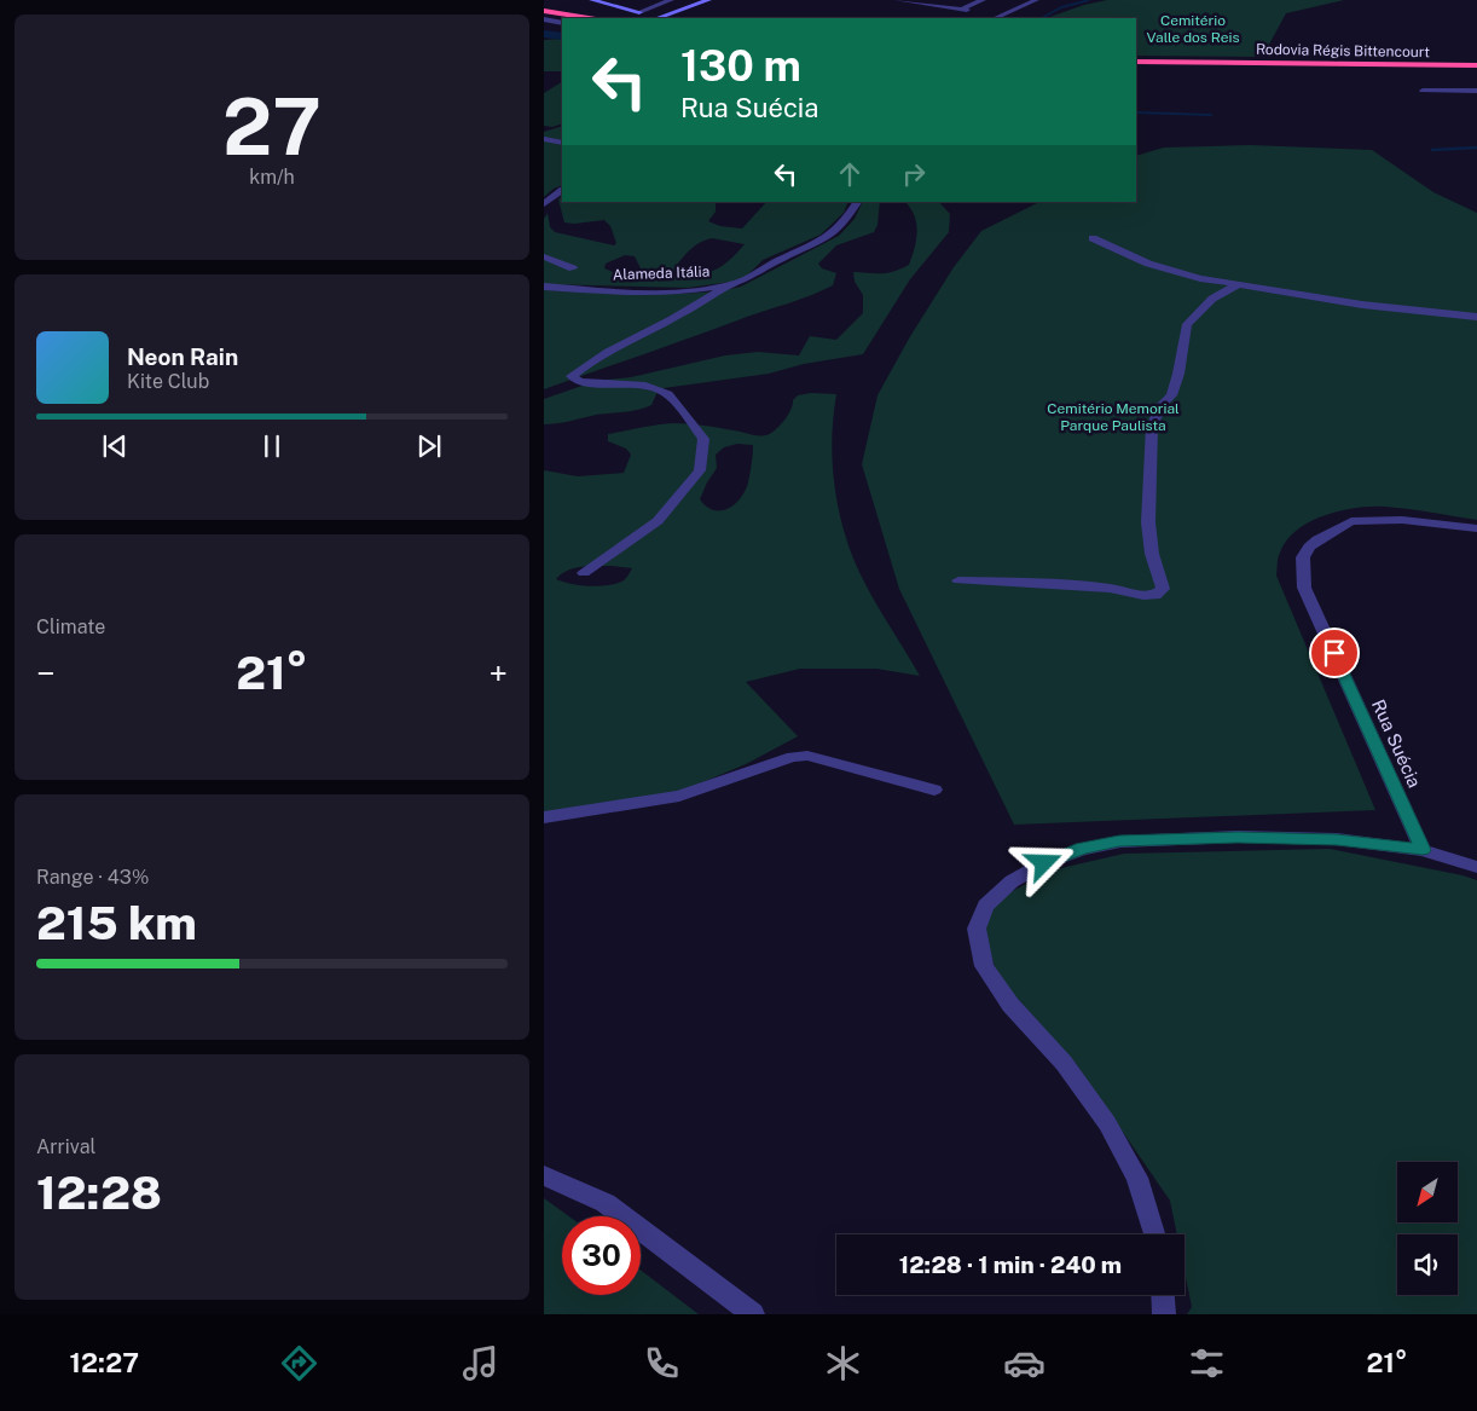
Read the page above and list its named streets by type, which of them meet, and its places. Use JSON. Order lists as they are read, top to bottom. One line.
{"streets":{"highway":["Rodovia Régis Bittencourt"],"street":["Alameda Itália","Rua Suécia"]},"parks":["Cemitério Valle dos Reis","Cemitério Memorial Parque Paulista"],"north":"bottom left","page":{"tile":[["27","km/h"],"Climate",["Range · 43%","215 km"],["Arrival","12:28"]],"turn":["130 m","Rua Suécia"],"song":["Neon Rain","Kite Club"],"heat":["−","21°","+"],"limit":"30","trip":"12:28 · 1 min · 240 m","tabs":["12:27","21°"]}}
